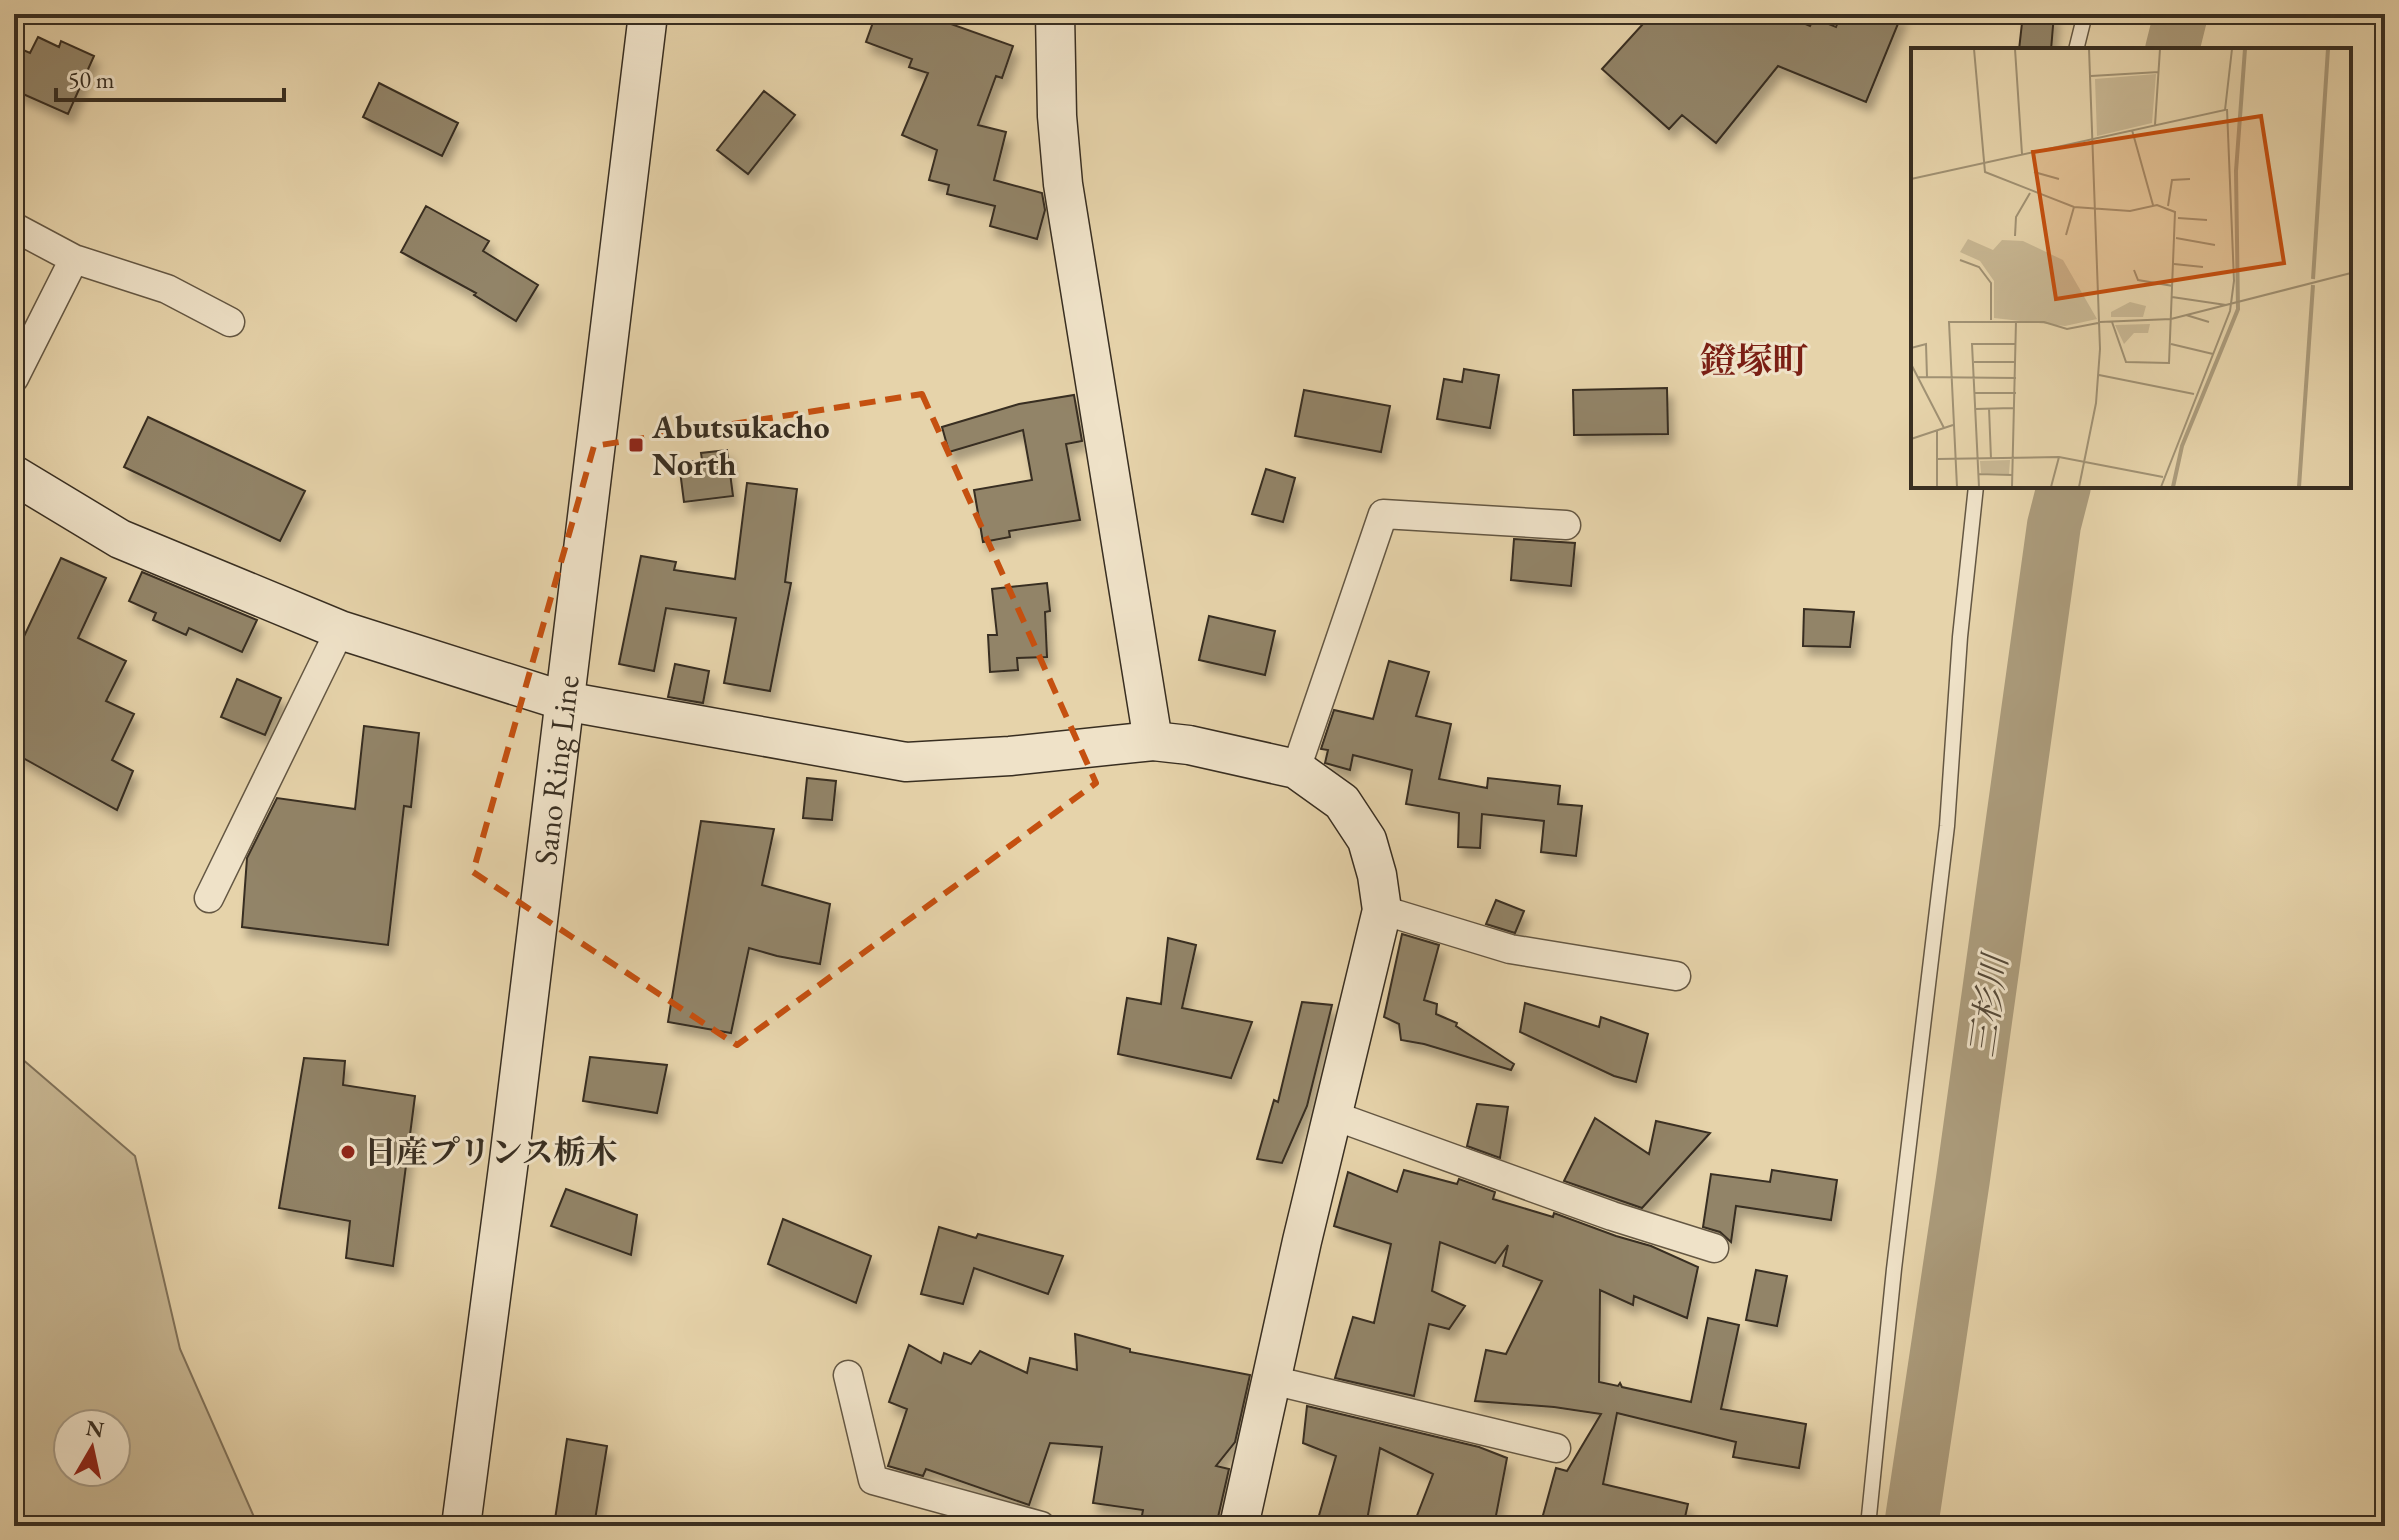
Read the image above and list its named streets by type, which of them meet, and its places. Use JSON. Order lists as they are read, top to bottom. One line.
{"streets":{"street":["Sano Ring Line"]},"districts":["鐙塚町"],"water":["三杉川"],"places":{"transit":["Abutsukacho North"],"other":["日産プリンス栃木"]},"scale_bar":"50 m","north":"top"}
